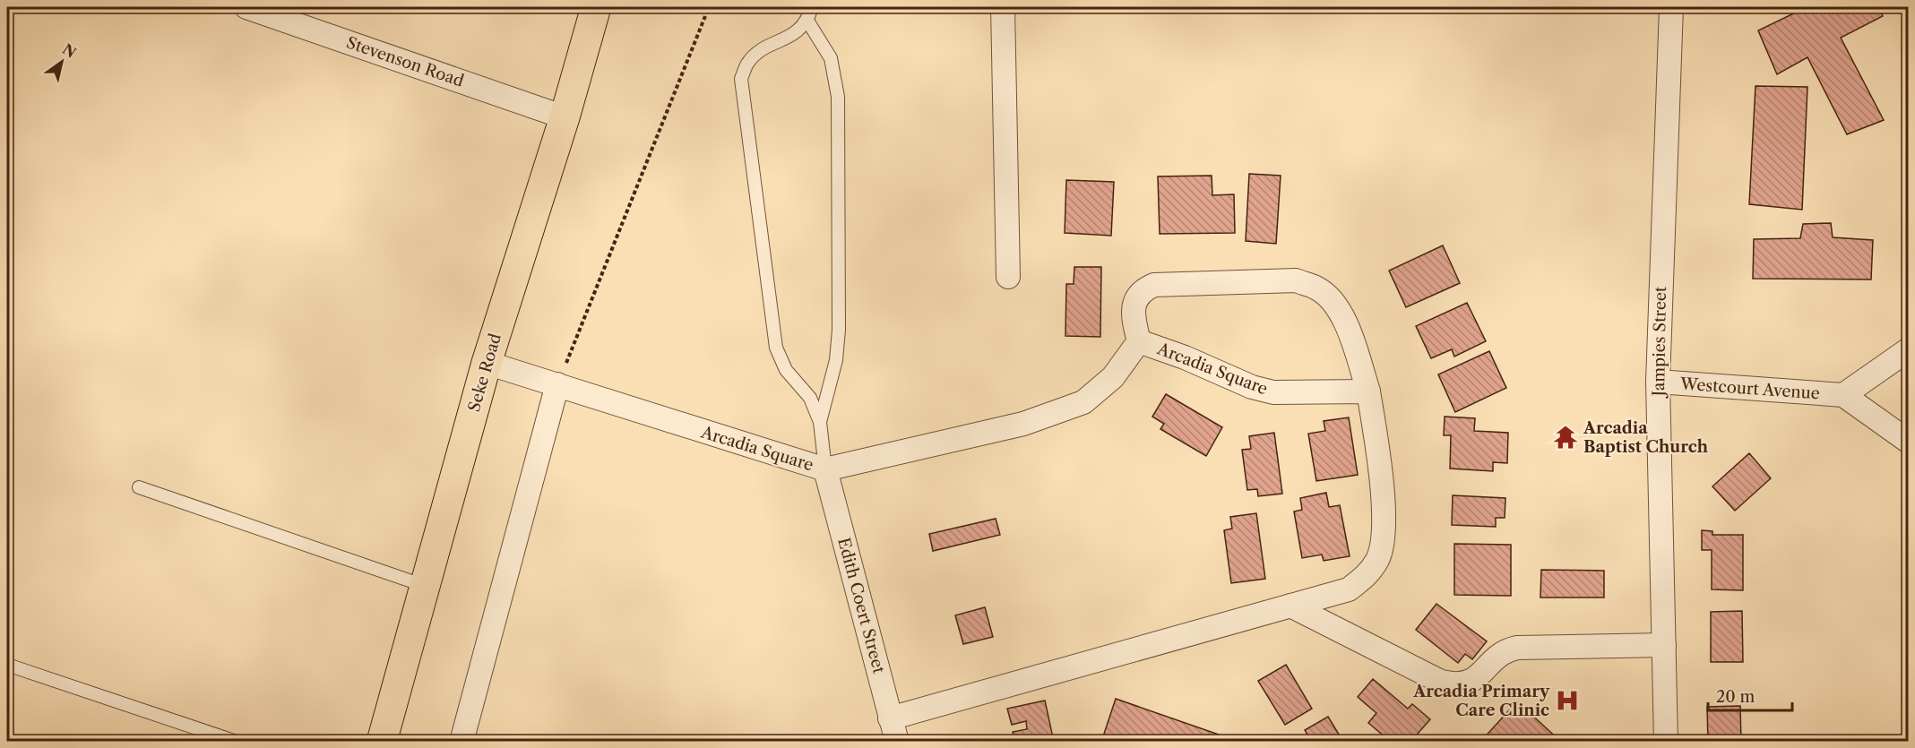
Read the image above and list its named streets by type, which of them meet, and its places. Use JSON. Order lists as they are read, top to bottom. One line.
{"streets":{"main road":["Seke Road"],"street":["Stevenson Road","Jampies Street","Arcadia Square","Westcourt Avenue","Edith Coert Street"]},"crossings":[["Stevenson Road","Seke Road"],["Jampies Street","Westcourt Avenue"],["Arcadia Square","Seke Road"],["Arcadia Square","Edith Coert Street"]],"places":{"temple":["Arcadia Baptist Church"],"hospital":["Arcadia Primary Care Clinic"]},"scale_bar":"20 m","north":"top right"}
